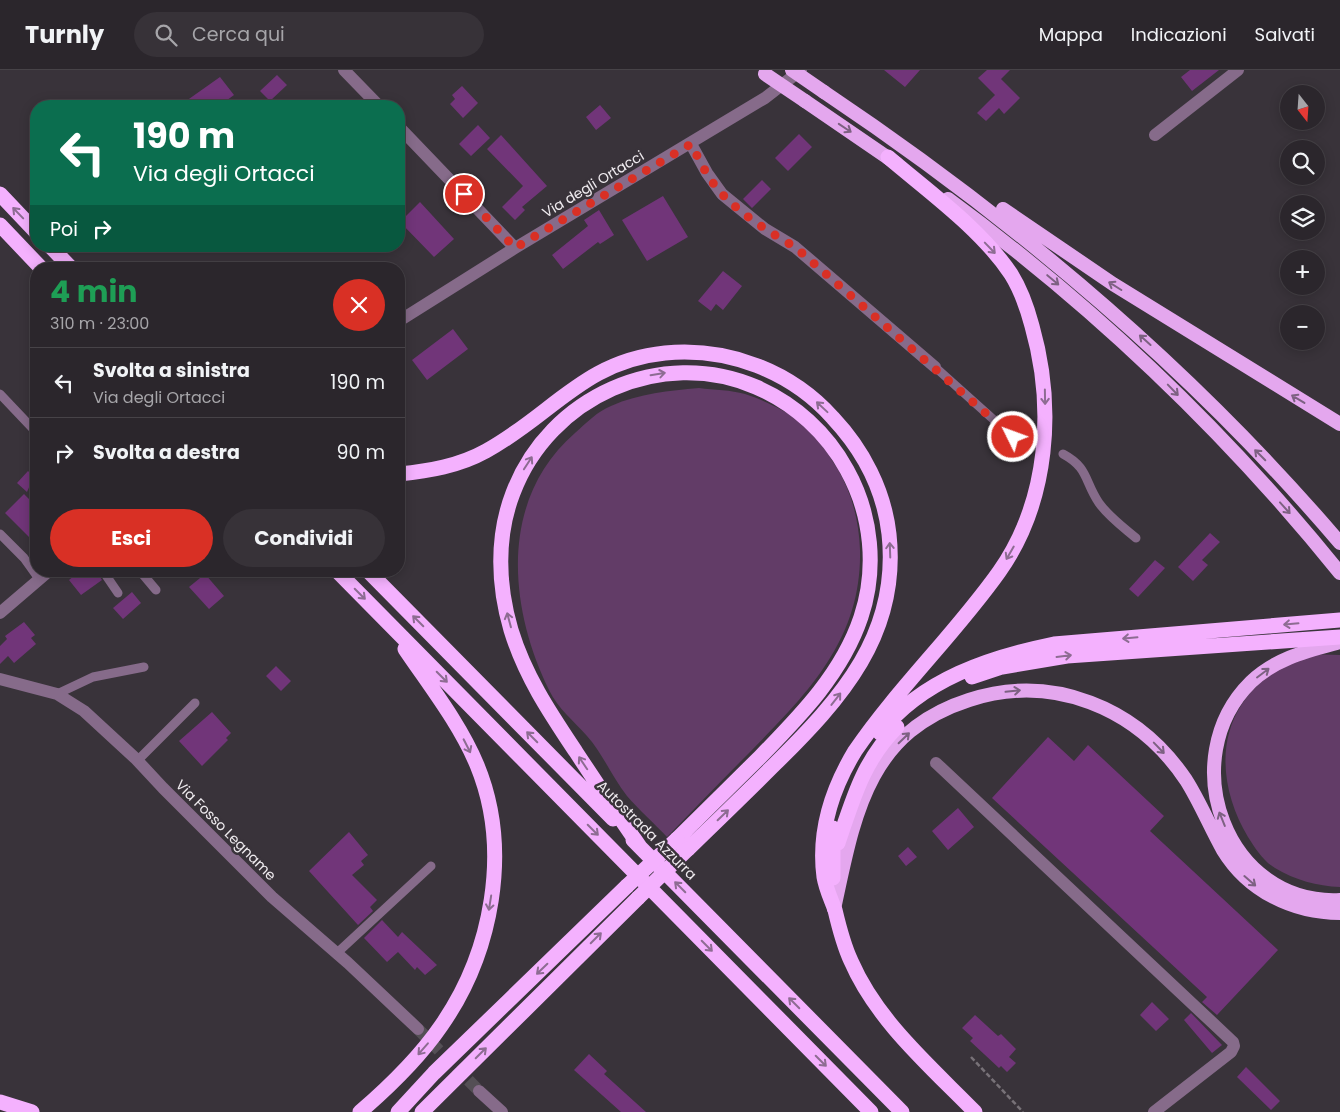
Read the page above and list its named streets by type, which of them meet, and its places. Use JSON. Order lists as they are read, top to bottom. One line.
{"streets":{"highway":["Autostrada Azzurra"],"street":["Via degli Ortacci","Via Fosso Legname"]},"north":"bottom","page":{"header":"Turnly","search":"Cerca qui","nav":["Mappa","Indicazioni","Salvati"],"map_buttons":["+","−"],"turn":["190 m","Via degli Ortacci"],"then":"Poi","heading":["4 min","310 m · 23:00"],"list":[{"name":"Svolta a sinistra","note":"Via degli Ortacci","value":"190 m"},{"name":"Svolta a destra","value":"90 m"}],"buttons":["Esci","Condividi"]}}
